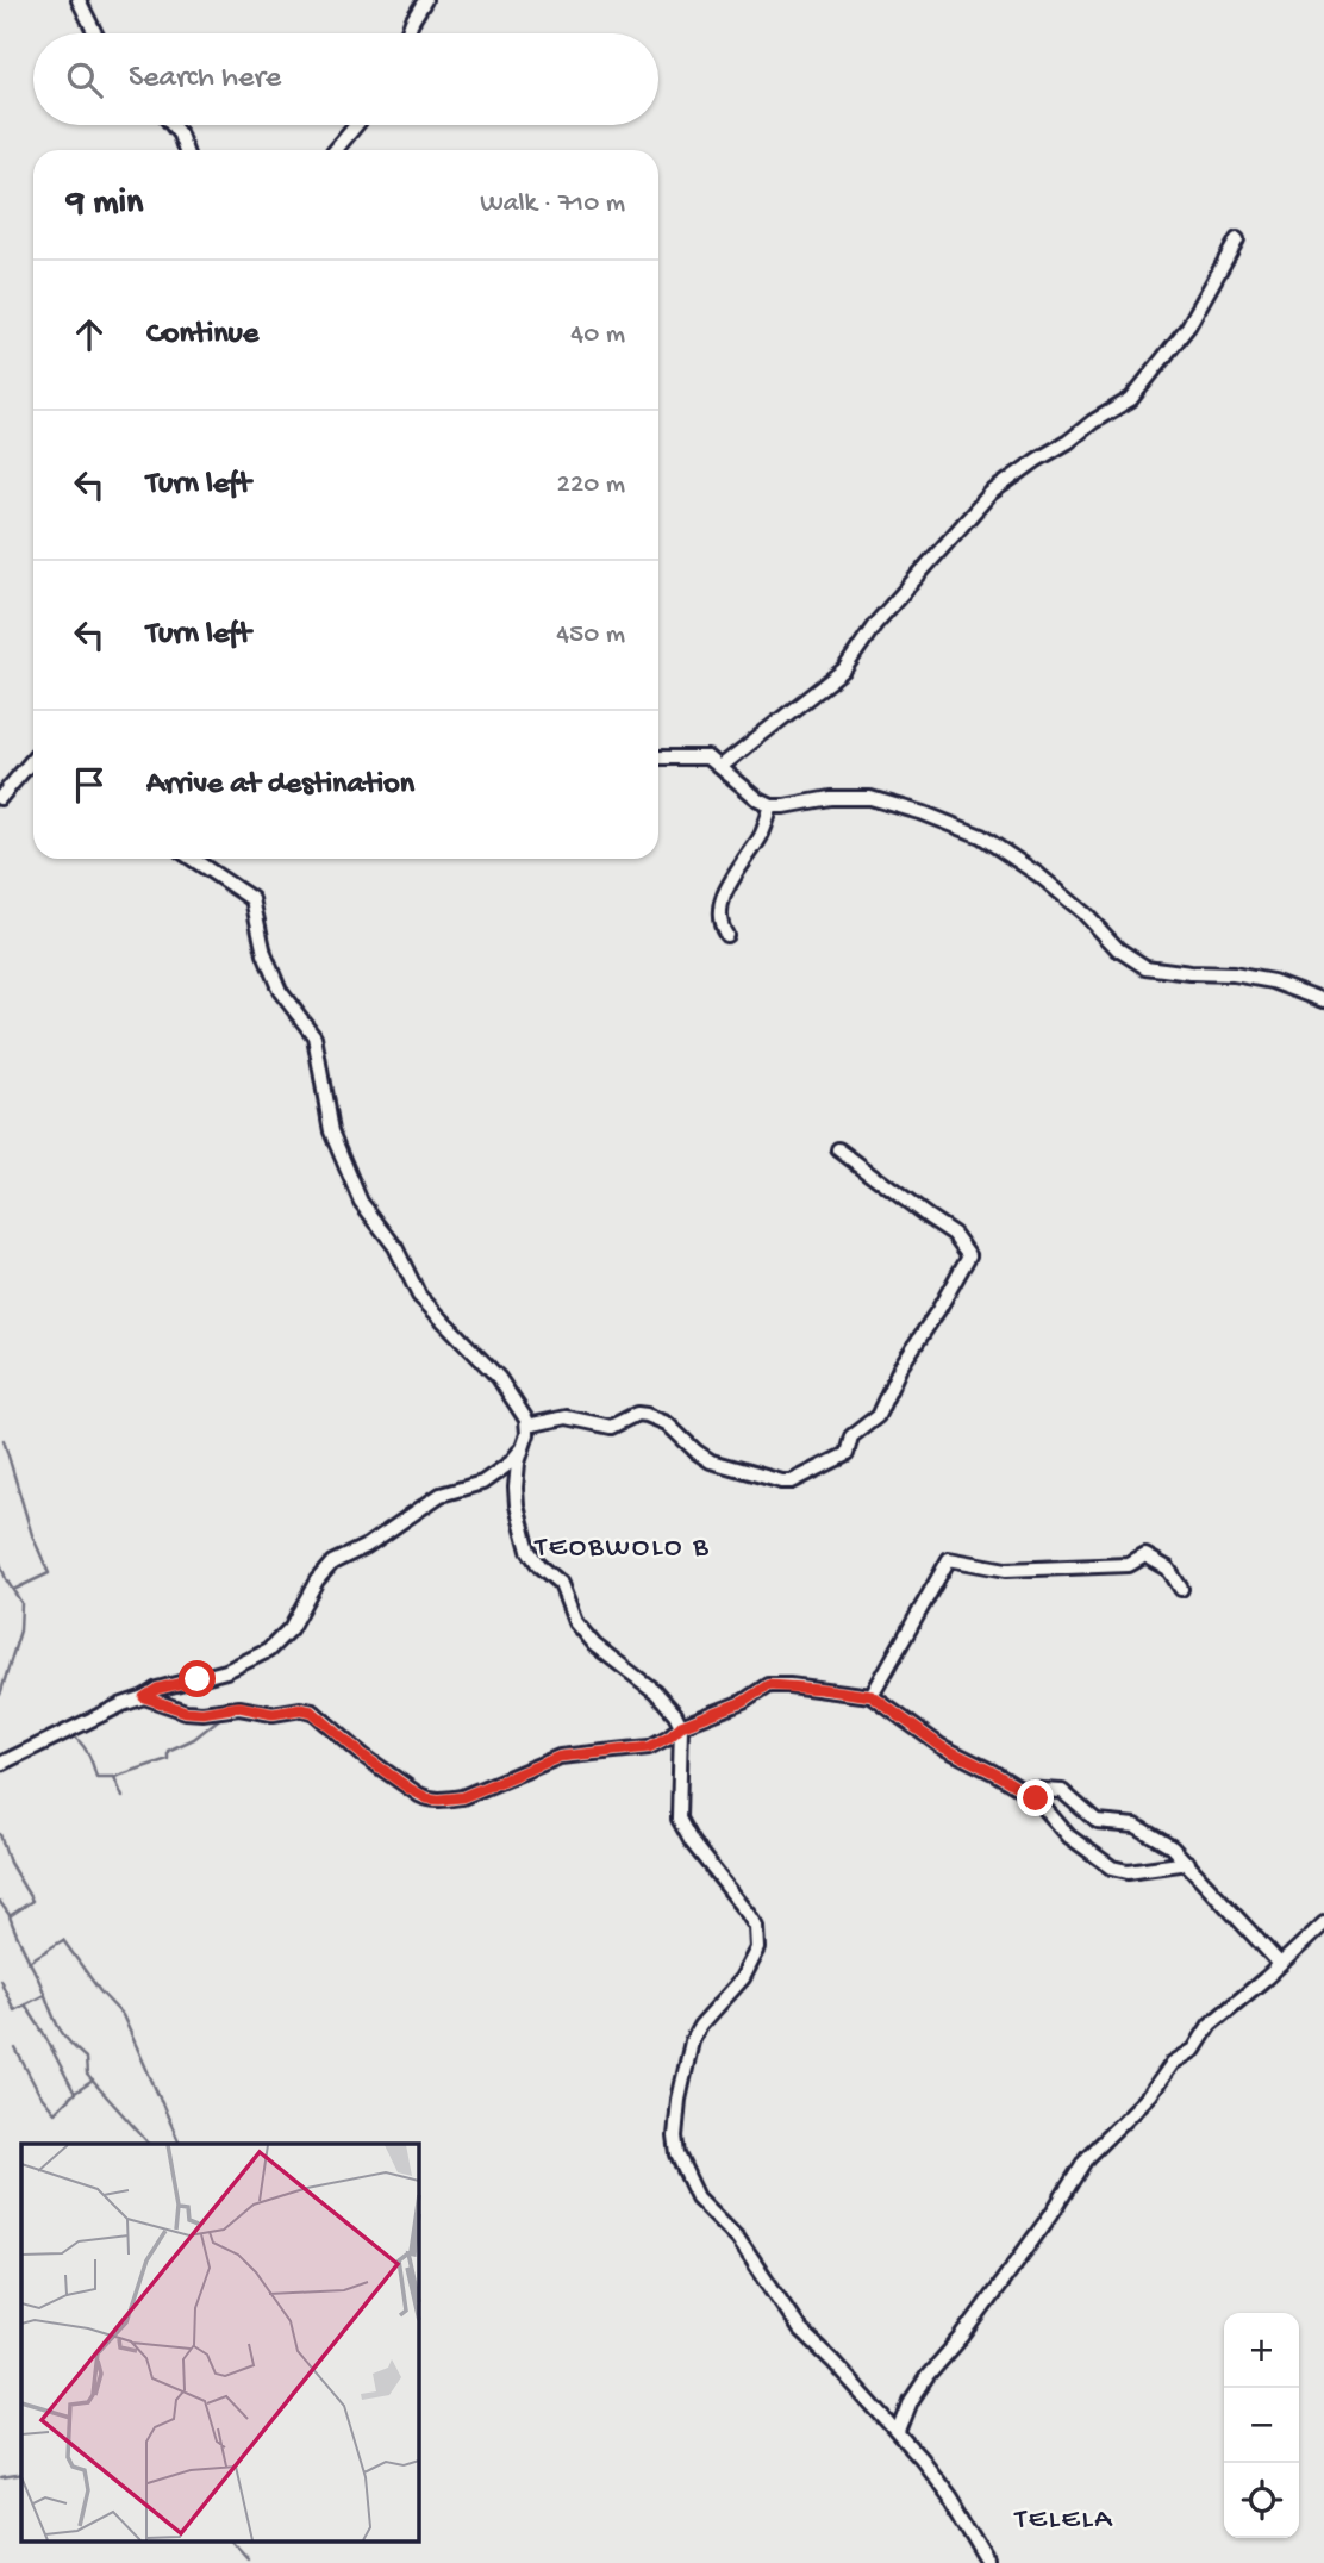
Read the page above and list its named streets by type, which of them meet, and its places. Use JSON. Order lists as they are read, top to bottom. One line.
{"districts":["TEOBWOLO B","TELELA"],"page":{"search":"Search here","heading":["9 min","Walk · 710 m"],"list":[["Continue","40 m"],["Turn left","220 m"],["Turn left","450 m"],"Arrive at destination"],"map_buttons":["+","−"]}}
